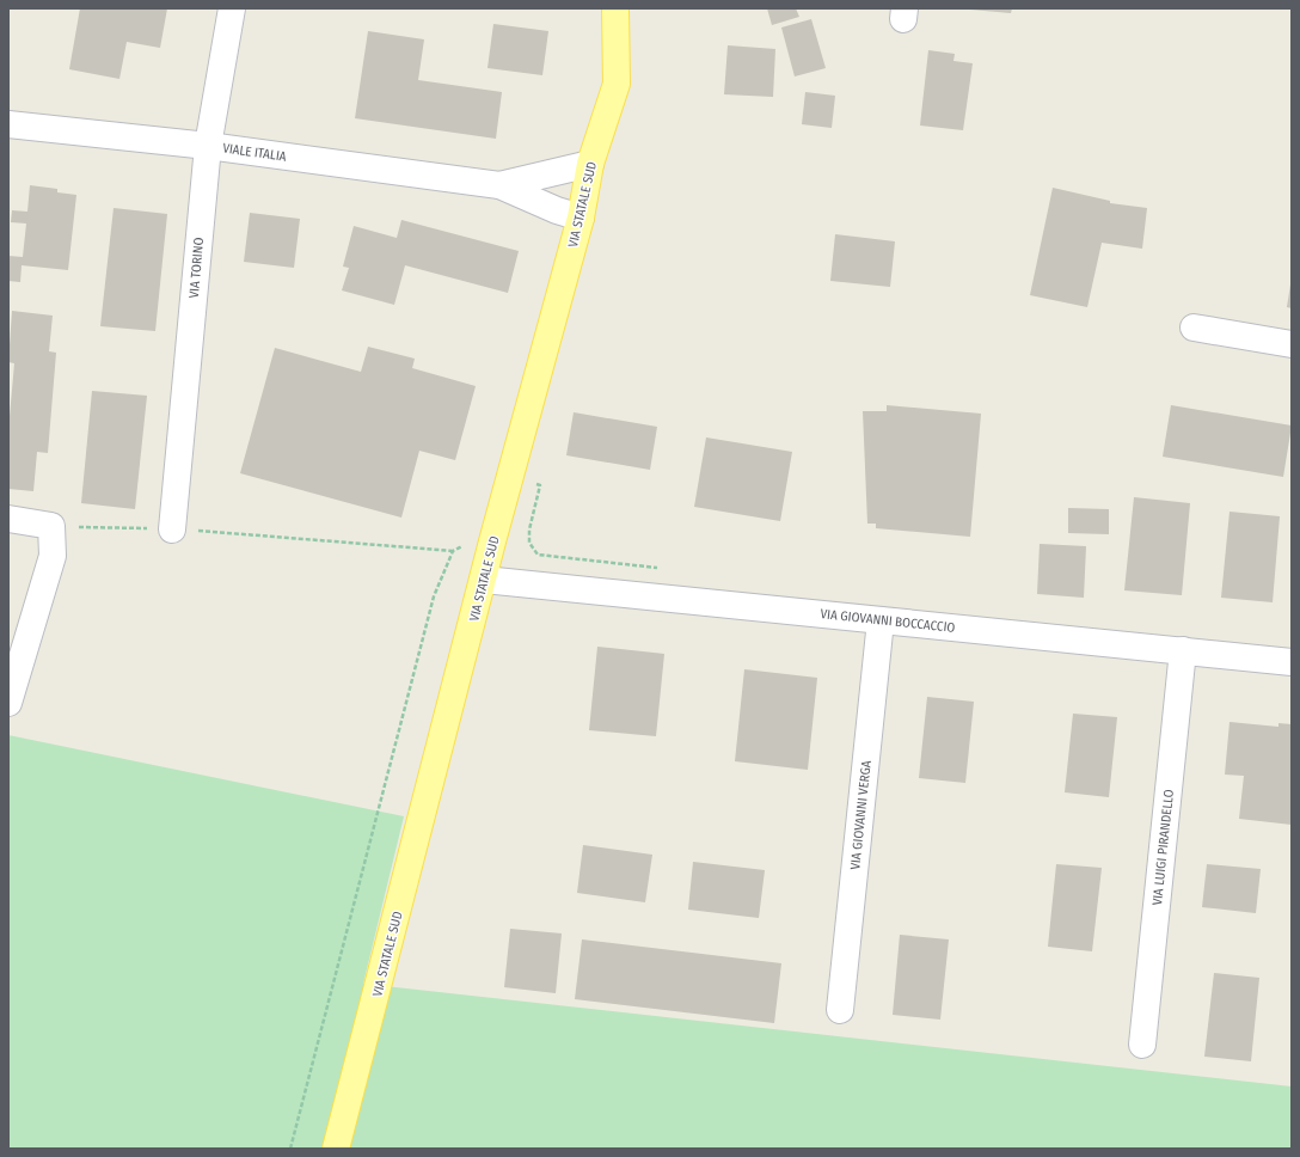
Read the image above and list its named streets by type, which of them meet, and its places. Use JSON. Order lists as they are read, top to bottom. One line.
{"streets":{"main road":["VIA STATALE SUD"],"street":["VIALE ITALIA","VIA TORINO","VIA GIOVANNI BOCCACCIO","VIA GIOVANNI VERGA","VIA LUIGI PIRANDELLO"]},"crossings":[["VIALE ITALIA","VIA STATALE SUD"],["VIALE ITALIA","VIA TORINO"],["VIA STATALE SUD","VIA GIOVANNI BOCCACCIO"],["VIA GIOVANNI BOCCACCIO","VIA GIOVANNI VERGA"],["VIA GIOVANNI BOCCACCIO","VIA LUIGI PIRANDELLO"]]}
